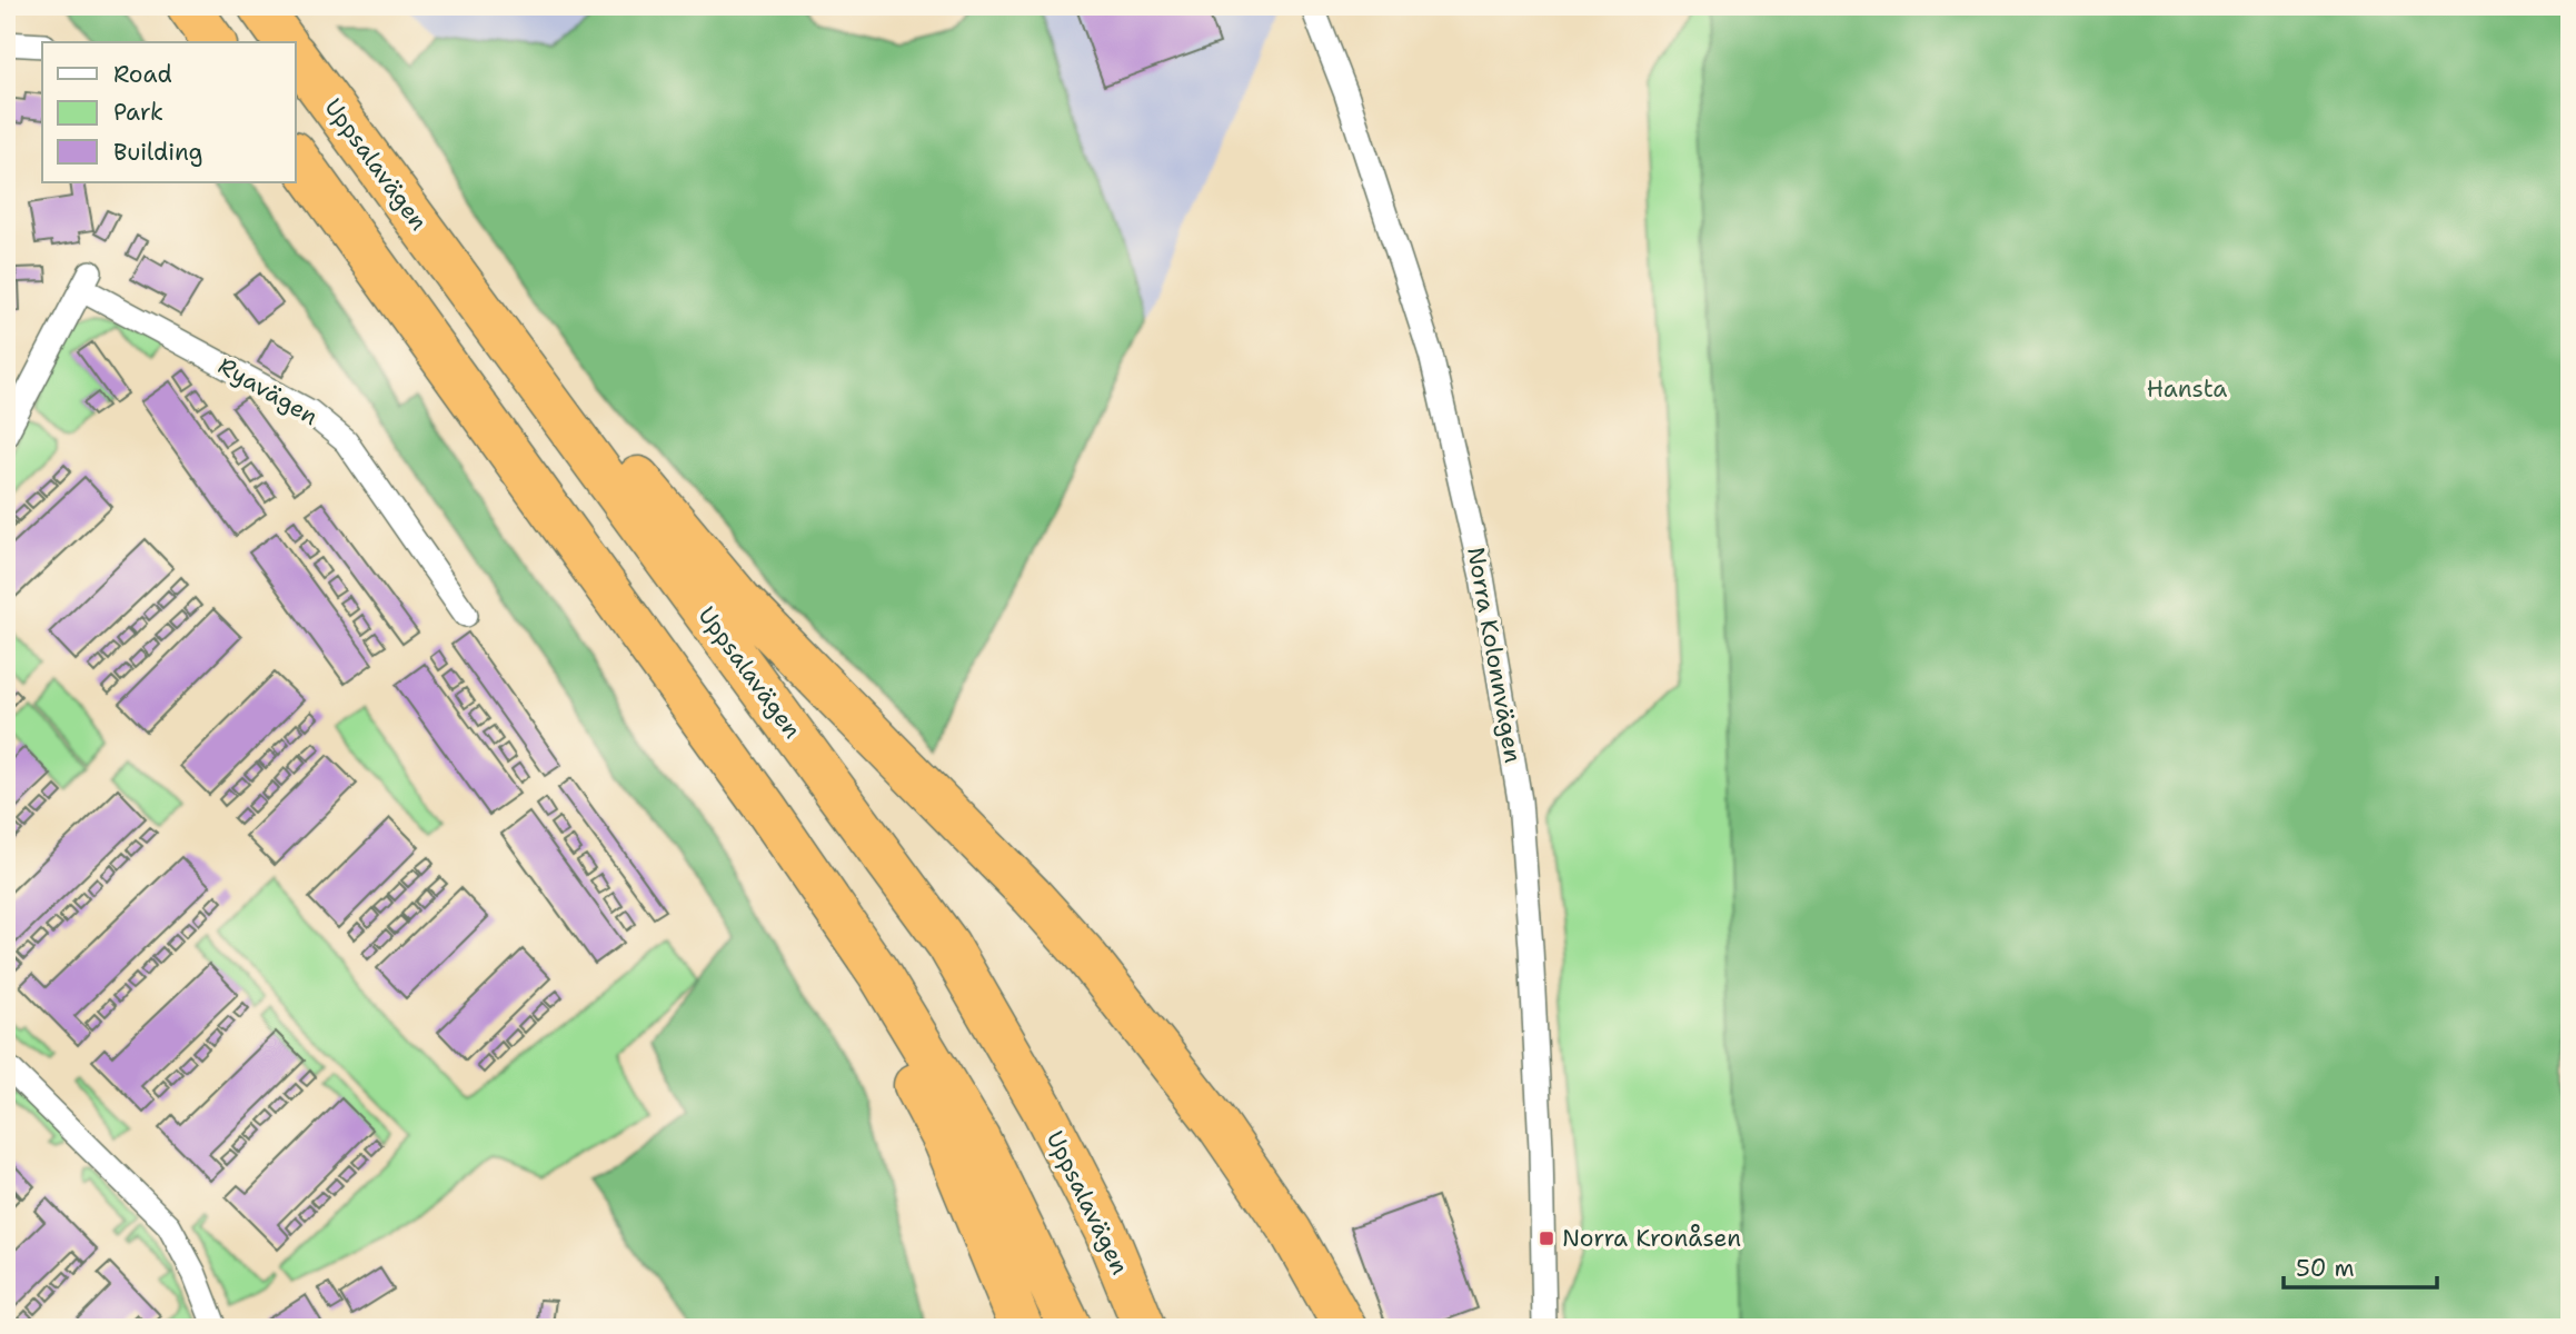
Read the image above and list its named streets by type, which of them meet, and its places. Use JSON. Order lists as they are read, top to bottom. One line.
{"streets":{"highway":["Uppsalavägen"],"street":["Ryavägen","Norra Kolonnvägen"]},"parks":["Hansta"],"places":{"transit":["Norra Kronåsen"]},"legend":["Road","Park","Building"],"scale_bar":"50 m"}
